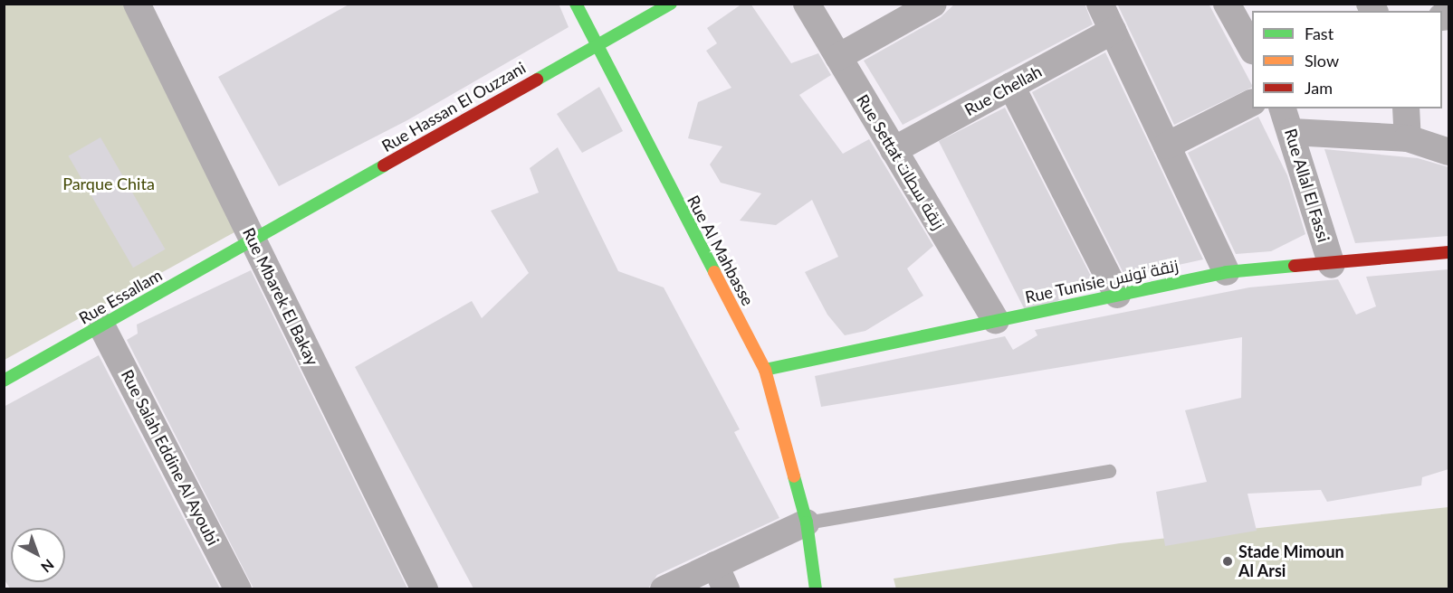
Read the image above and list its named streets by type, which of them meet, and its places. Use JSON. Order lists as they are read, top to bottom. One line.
{"streets":{"street":["Rue Chellah","Rue Hassan El Ouzzani","Rue Settat زنقة سطات","Rue Allal El Fassi","Rue Al Mahbasse","Rue Tunisie زنقة تونس","Rue Essallam","Rue Mbarek El Bakay","Rue Salah Eddine Al Ayoubi"]},"crossings":[["Rue Chellah","Rue Settat زنقة سطات"],["Rue Hassan El Ouzzani","Rue Al Mahbasse"],["Rue Hassan El Ouzzani","Rue Essallam"],["Rue Hassan El Ouzzani","Rue Mbarek El Bakay"],["Rue Settat زنقة سطات","Rue Tunisie زنقة تونس"],["Rue Allal El Fassi","Rue Tunisie زنقة تونس"],["Rue Al Mahbasse","Rue Tunisie زنقة تونس"],["Rue Essallam","Rue Mbarek El Bakay"],["Rue Essallam","Rue Salah Eddine Al Ayoubi"]],"parks":["Parque Chita"],"places":["Stade Mimoun Al Arsi"],"legend":["Fast","Slow","Jam"],"north":"bottom right"}
